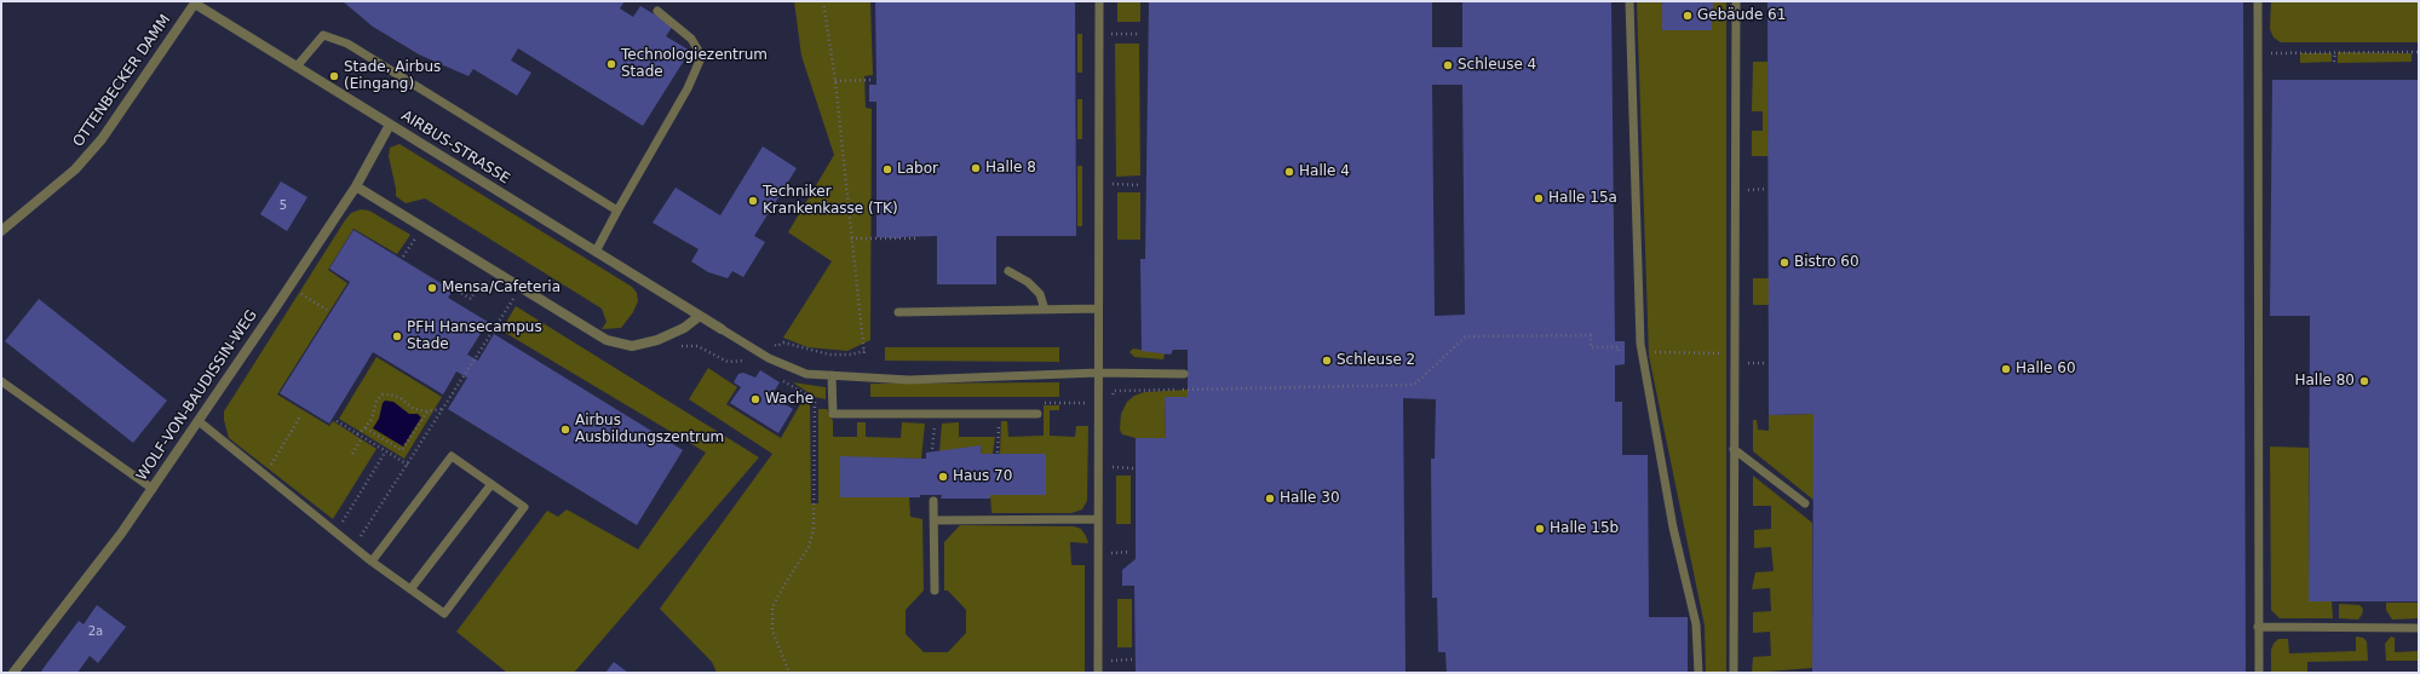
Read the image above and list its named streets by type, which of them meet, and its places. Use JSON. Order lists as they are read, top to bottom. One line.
{"streets":{"street":["OTTENBECKER DAMM","AIRBUS-STRASSE","WOLF-VON-BAUDISSIN-WEG"]},"crossings":[["OTTENBECKER DAMM","AIRBUS-STRASSE"],["AIRBUS-STRASSE","WOLF-VON-BAUDISSIN-WEG"]],"places":["Gebäude 61","Technologiezentrum Stade","Schleuse 4","Stade, Airbus (Eingang)","Halle 8","Labor","Halle 4","Halle 15a","Techniker Krankenkasse (TK)","Bistro 60","Mensa/Cafeteria","PFH Hansecampus Stade","Schleuse 2","Halle 60","Halle 80","Wache","Airbus Ausbildungszentrum","Haus 70","Halle 30","Halle 15b"],"house_numbers":["5","2a"]}
